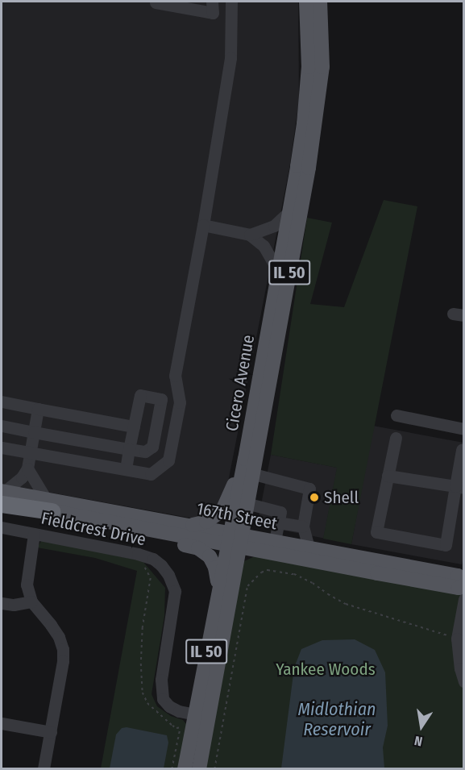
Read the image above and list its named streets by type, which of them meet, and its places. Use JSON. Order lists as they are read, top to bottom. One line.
{"streets":{"main road":["IL 50","Cicero Avenue","167th Street"],"street":["Fieldcrest Drive"]},"crossings":[["Cicero Avenue","167th Street"],["Cicero Avenue","Fieldcrest Drive"]],"water":["Midlothian Reservoir"],"parks":["Yankee Woods"],"places":["Shell"],"north":"bottom"}
